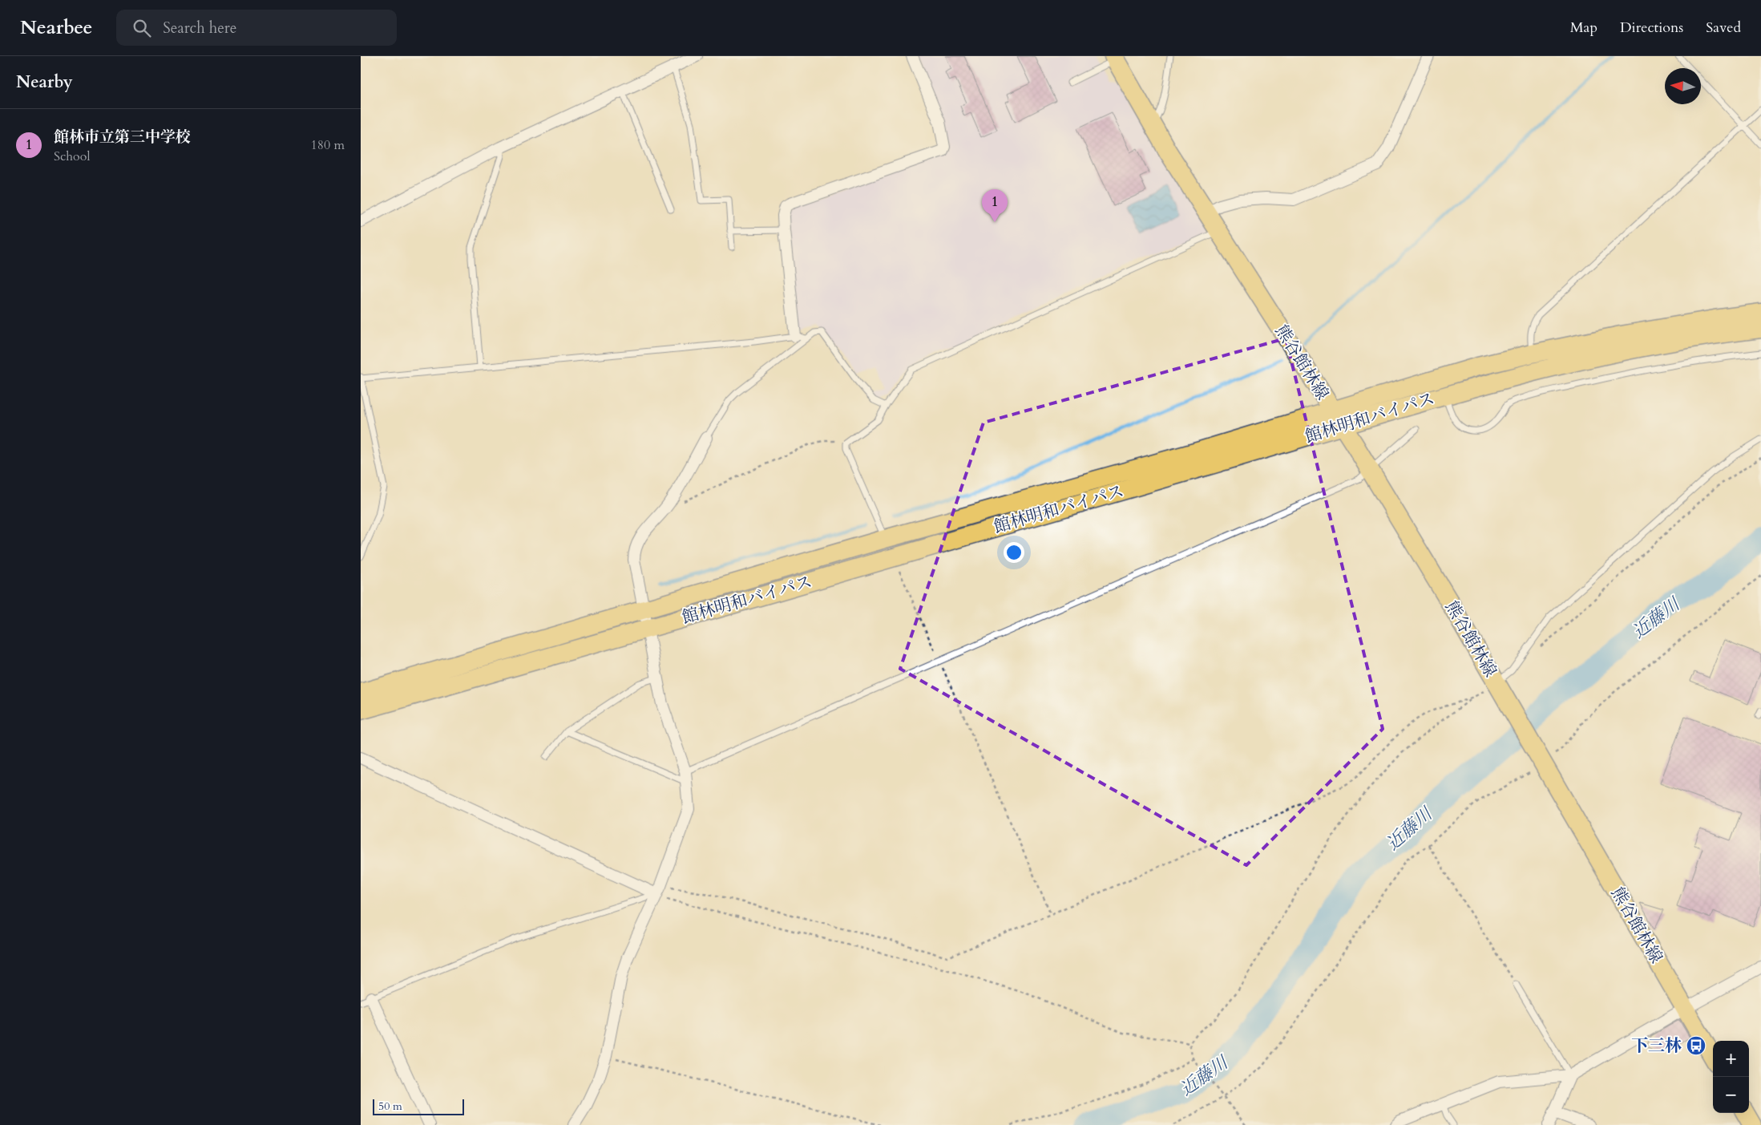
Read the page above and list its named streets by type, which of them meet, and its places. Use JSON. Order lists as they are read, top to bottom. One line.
{"streets":{"main road":["熊谷館林線","館林明和バイパス"]},"crossings":[["熊谷館林線","館林明和バイパス"]],"water":["近藤川"],"places":{"bus stop":["下三林"]},"scale_bar":"50 m","north":"left","page":{"header":"Nearbee","search":"Search here","nav":["Map","Directions","Saved"],"heading":"Nearby","list":[{"mark":"1","name":"館林市立第三中学校","note":"School","value":"180 m"}],"pins":"1","map_buttons":["+","−"],"scale":"50 m"}}
